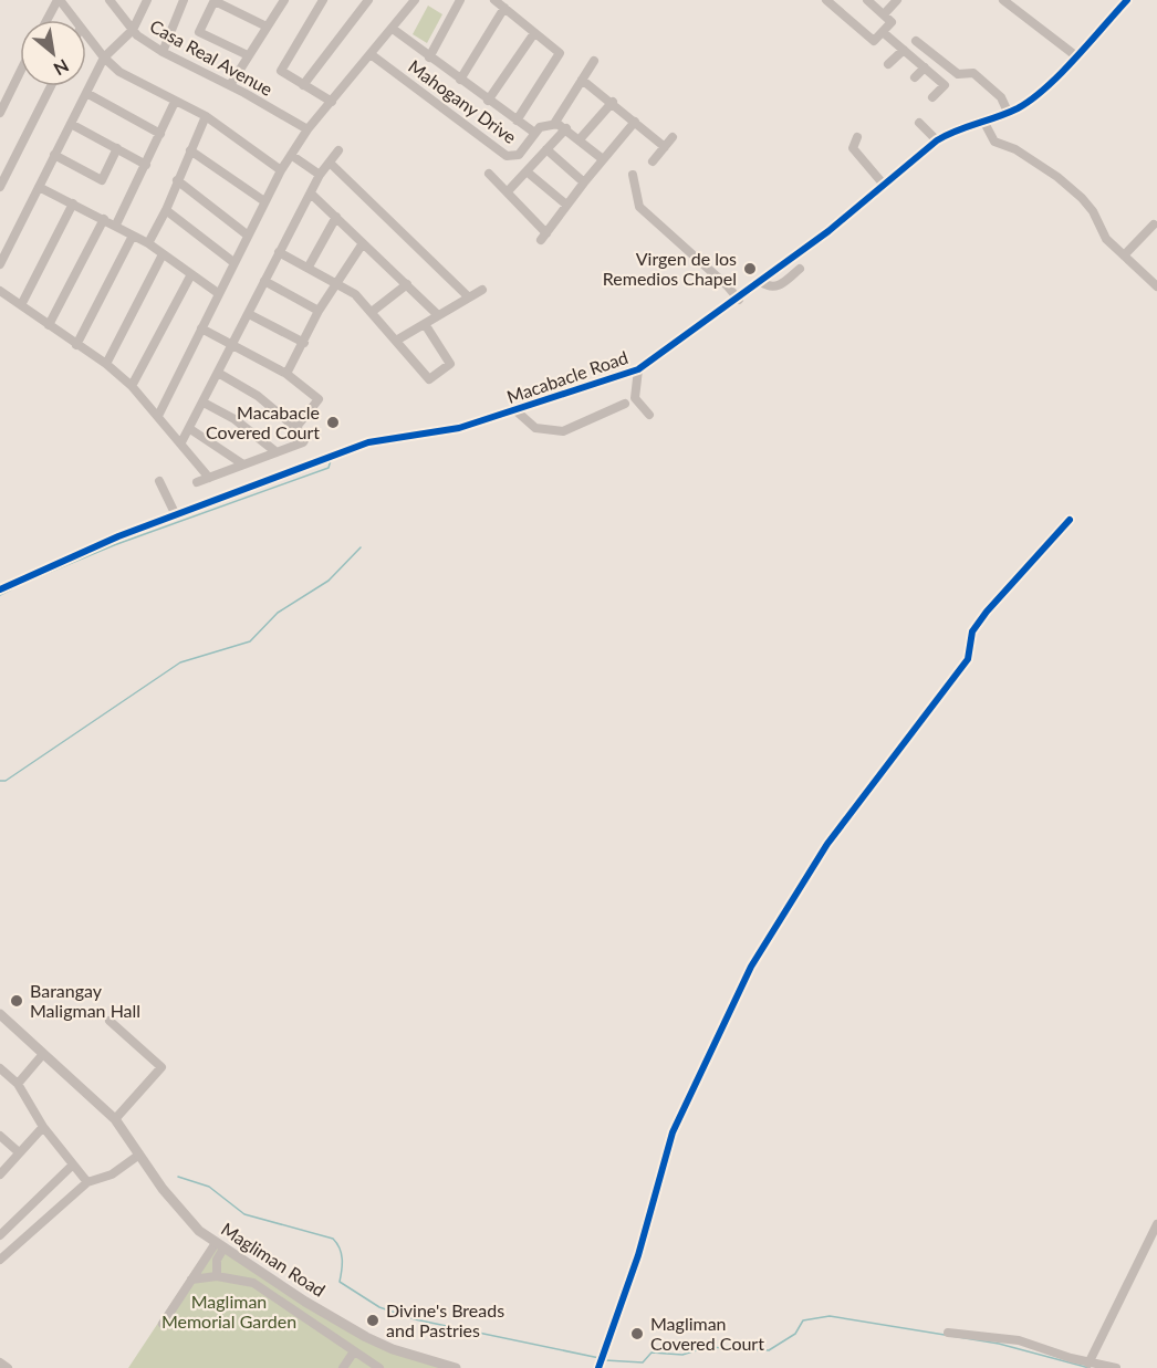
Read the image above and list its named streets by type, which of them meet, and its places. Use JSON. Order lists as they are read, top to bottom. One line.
{"streets":{"street":["Casa Real Avenue","Mahogany Drive","Macabacle Road","Magliman Road"]},"parks":["Magliman Memorial Garden"],"places":["Virgen de los Remedios Chapel","Macabacle Covered Court","Barangay Maligman Hall","Divine's Breads and Pastries","Magliman Covered Court"],"north":"bottom right"}
